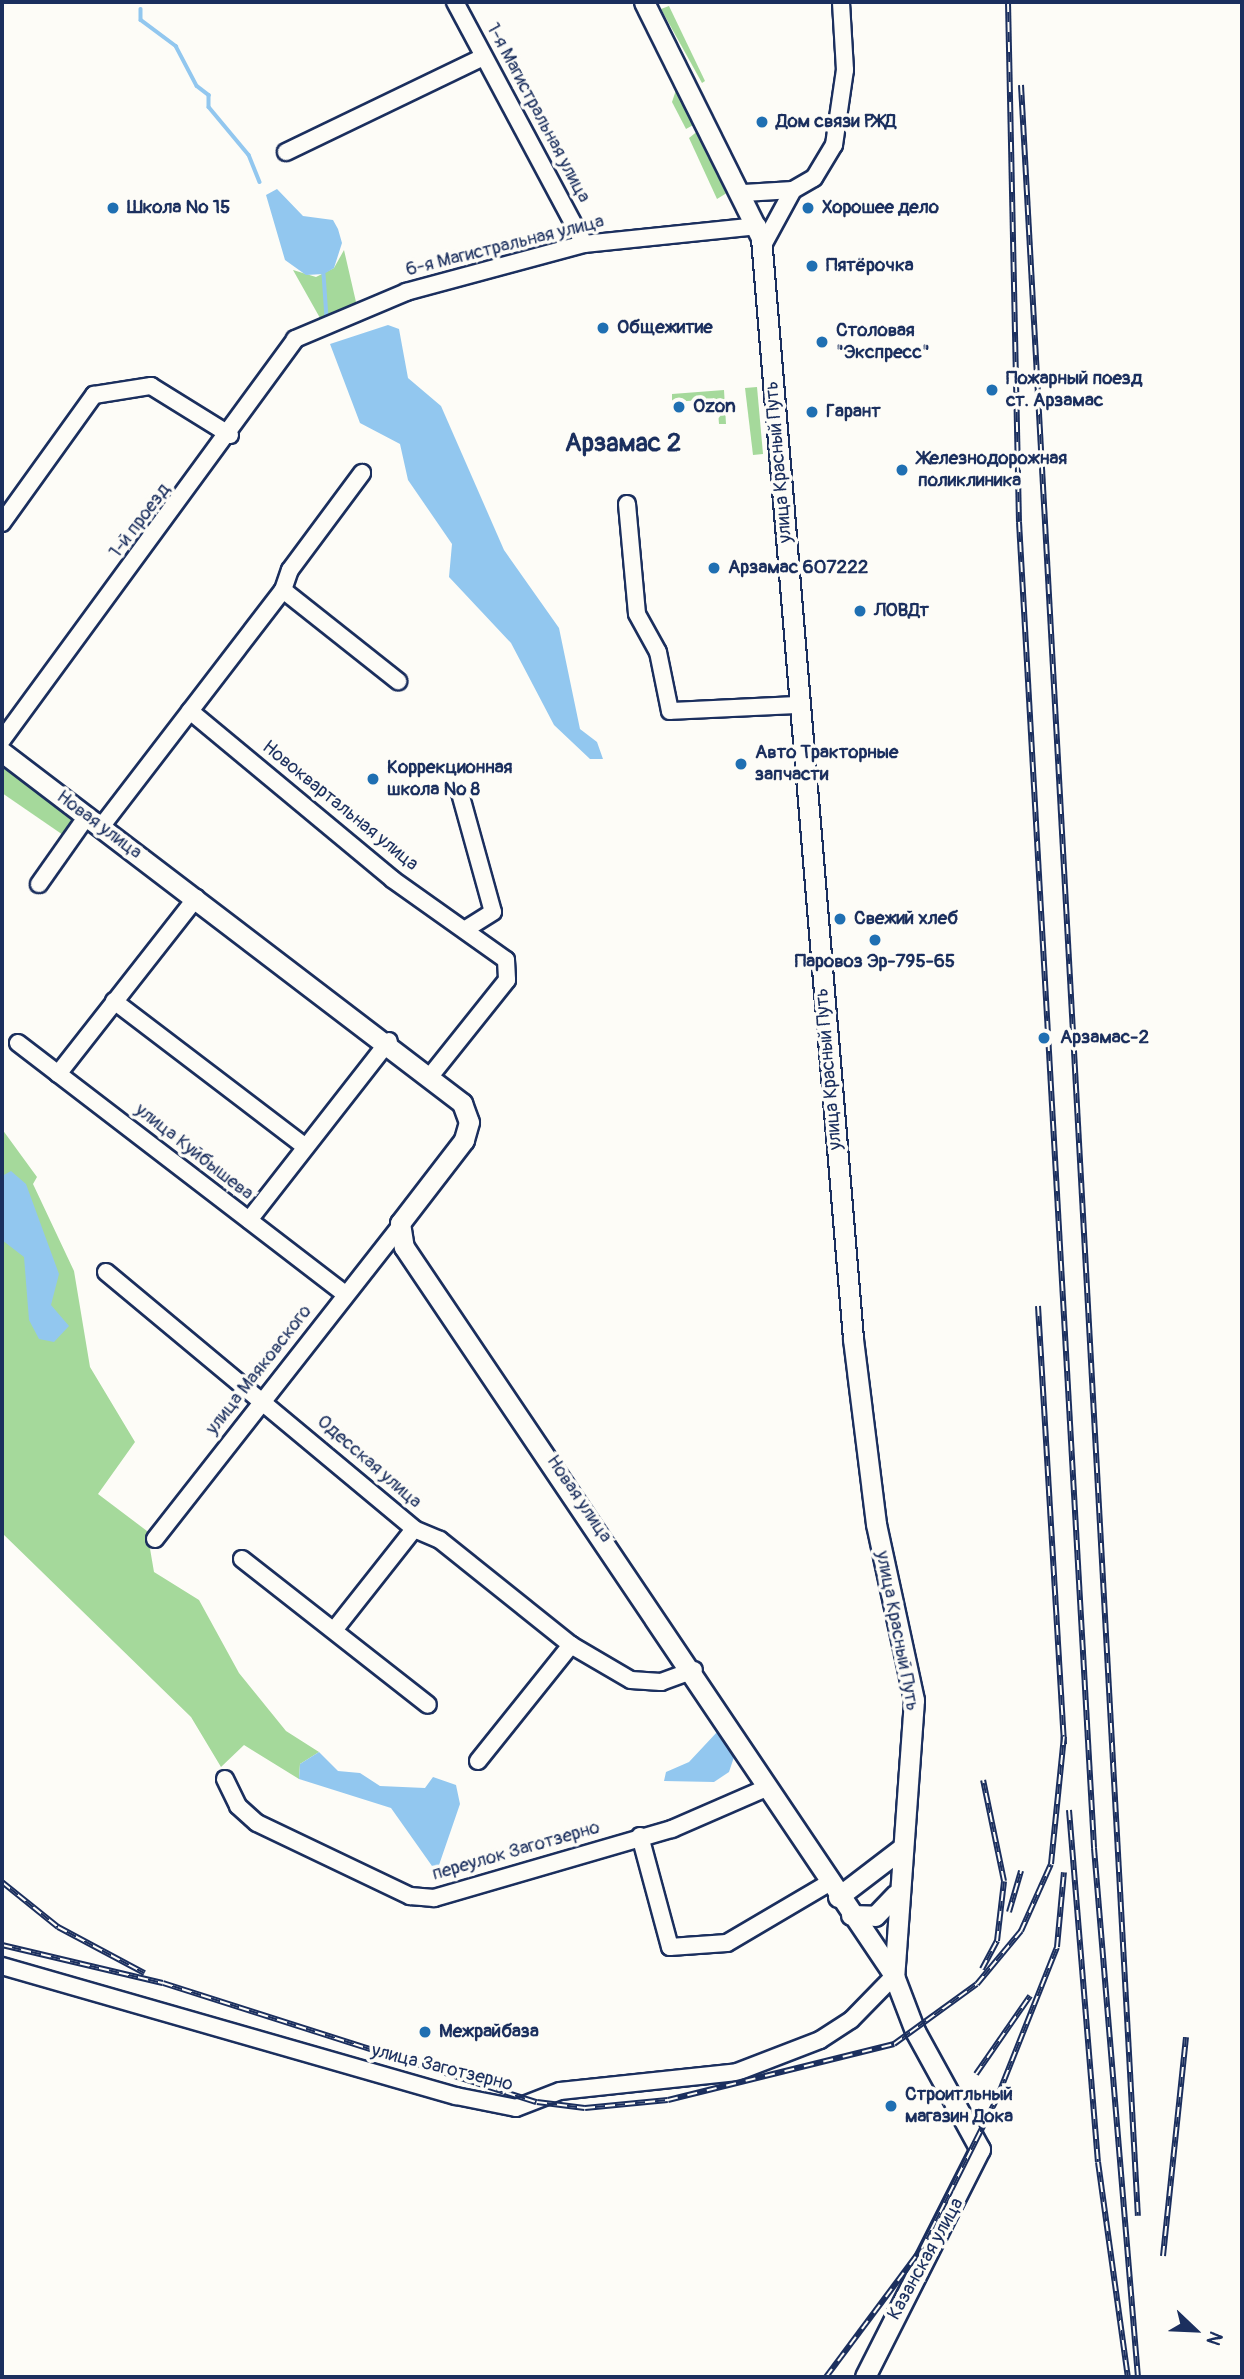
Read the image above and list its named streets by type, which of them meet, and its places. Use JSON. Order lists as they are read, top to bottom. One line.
{"streets":{"main road":["улица Красный Путь","Новая улица","Казанская улица"],"street":["1-я Магистральная улица","6-я Магистральная улица","1-й проезд","Новоквартальная улица","улица Куйбышева","улица Маяковского","Одесская улица","переулок Заготзерно","улица Заготзерно"]},"crossings":[["1-я Магистральная улица","6-я Магистральная улица"],["6-я Магистральная улица","улица Красный Путь"],["6-я Магистральная улица","1-й проезд"],["улица Красный Путь","Новая улица"],["улица Красный Путь","улица Заготзерно"],["улица Красный Путь","Казанская улица"],["Новоквартальная улица","Новая улица"],["Новая улица","улица Маяковского"],["Новая улица","Одесская улица"],["Новая улица","переулок Заготзерно"],["Новая улица","улица Заготзерно"],["улица Куйбышева","улица Маяковского"],["улица Маяковского","Одесская улица"]],"districts":["Арзамас 2"],"places":["Дом связи РЖД","Школа № 15","Хорошее дело","Пятёрочка","Общежитие","Столовая \"Экспресс\"","Пожарный поезд ст. Арзамас","Ozon","Гарант","Железнодорожная поликлиника","Арзамас 607222","ЛОВДт","Авто Тракторные запчасти","Коррекционная школа № 8","Свежий хлеб","Паровоз Эр-795-65","Арзамас-2","Межрайбаза","Строитльный магазин Дока"],"north":"bottom right"}
